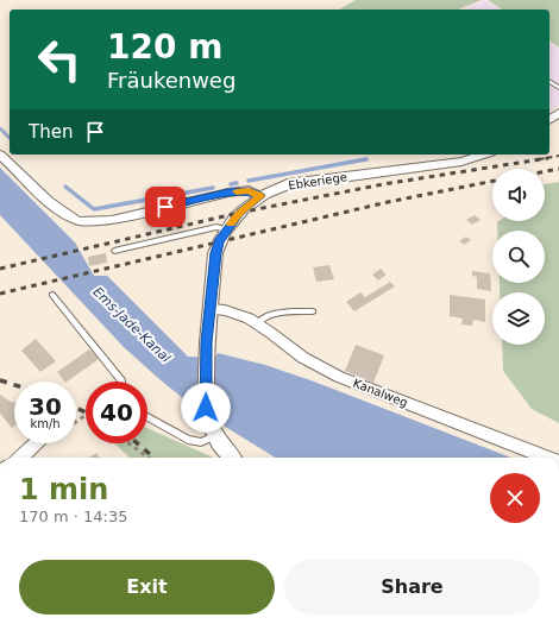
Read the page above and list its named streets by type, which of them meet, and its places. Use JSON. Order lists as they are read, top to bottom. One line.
{"streets":{"street":["Ebkeriege","Kanalweg"]},"crossings":[["Ebkeriege","Kanalweg"]],"water":["Ems-Jade-Kanal"],"page":{"turn":["120 m","Fräukenweg"],"then":"Then","speed":"30 km/h","limit":"40","heading":["1 min","170 m · 14:35"],"buttons":["Exit","Share"]}}
